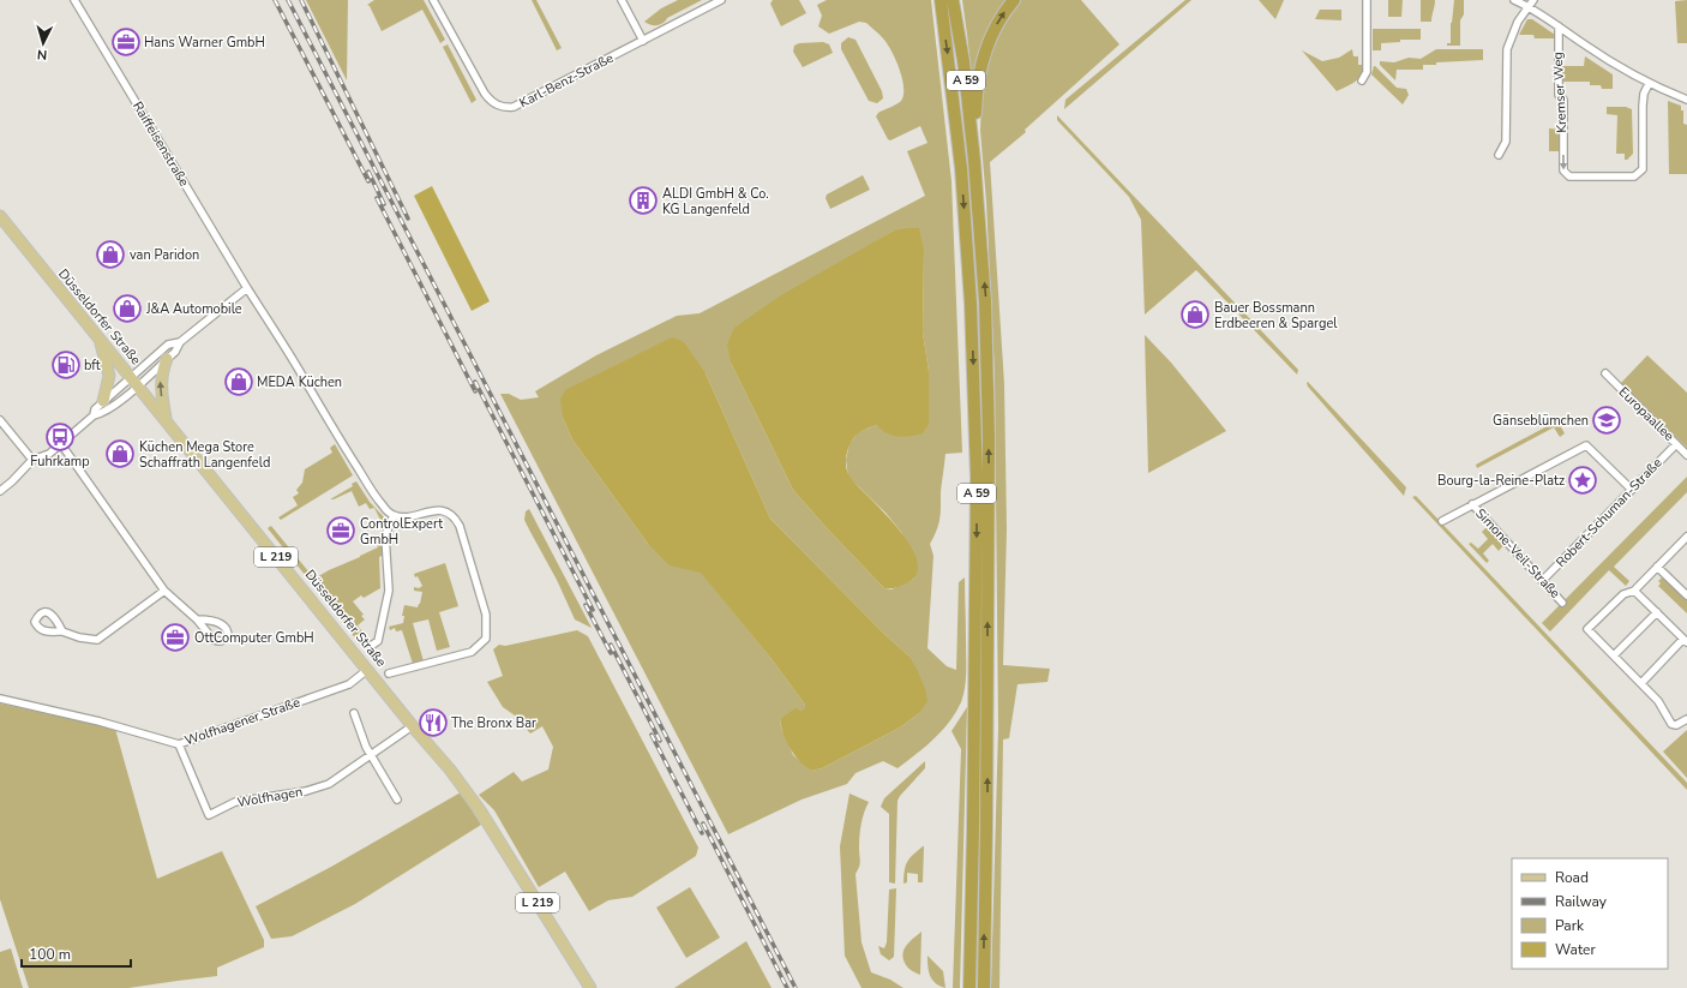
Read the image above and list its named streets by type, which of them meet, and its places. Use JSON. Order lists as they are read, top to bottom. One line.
{"streets":{"highway":["A 59"],"main road":["Düsseldorfer Straße","L 219"],"street":["Karl-Benz-Straße","Kremser Weg","Raiffeisenstraße","Europaallee","Robert-Schuman-Straße","Simone-Veil-Straße","Wolfhagener Straße","Wolfhagen"]},"crossings":[["Düsseldorfer Straße","Wolfhagener Straße"],["Europaallee","Robert-Schuman-Straße"],["Robert-Schuman-Straße","Simone-Veil-Straße"],["Wolfhagener Straße","Wolfhagen"]],"places":{"office":["Hans Warner GmbH","ControlExpert GmbH","OttComputer GmbH"],"building":["ALDI GmbH & Co. KG Langenfeld"],"shop":["van Paridon","J&A Automobile","Bauer Bossmann Erdbeeren & Spargel","MEDA Küchen","Küchen Mega Store Schaffrath Langenfeld"],"fuel station":["bft"],"school or university":["Gänseblümchen"],"bus stop":["Fuhrkamp"],"place":["Bourg-la-Reine-Platz"],"restaurant":["The Bronx Bar"]},"legend":["Road","Railway","Park","Water"],"scale_bar":"100 m","north":"bottom"}
